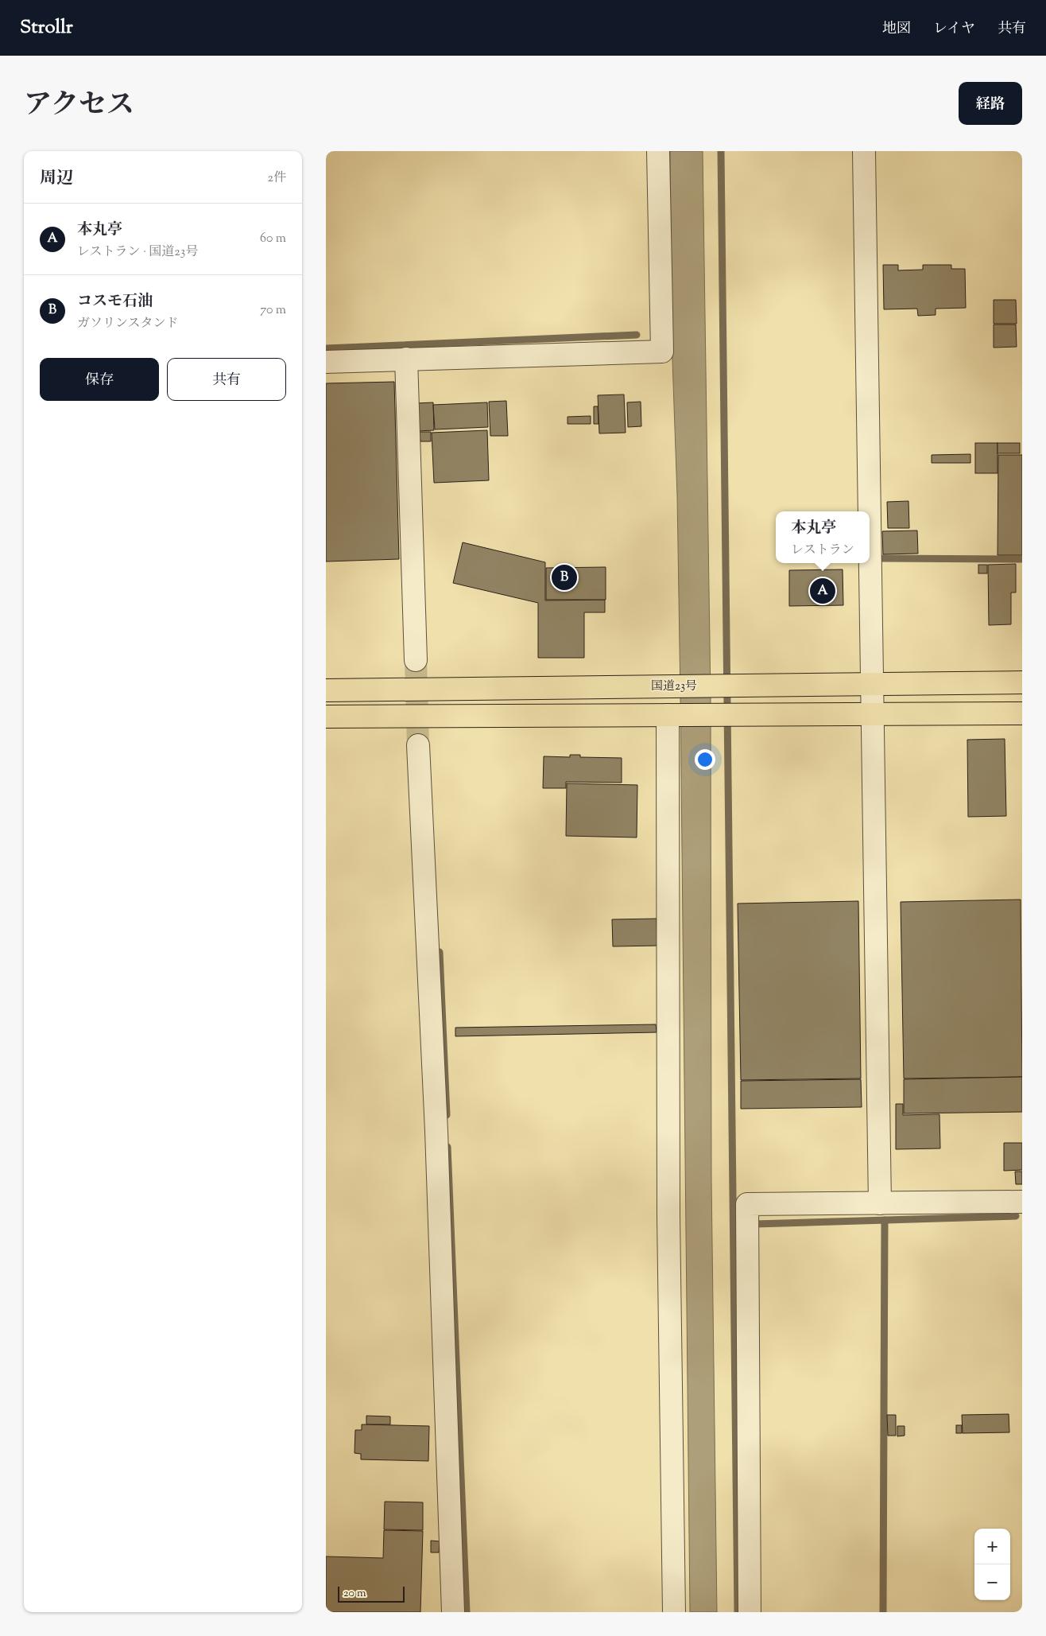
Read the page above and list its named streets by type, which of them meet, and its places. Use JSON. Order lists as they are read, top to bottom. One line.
{"streets":{"highway":["国道23号"]},"scale_bar":"20 m","page":{"header":"Strollr","nav":["地図","レイヤ","共有"],"title":"アクセス","buttons":["経路",["保存","共有"]],"heading":["周辺","2件"],"list":[{"mark":"A","name":"本丸亭","note":"レストラン · 国道23号","value":"60 m"},{"mark":"B","name":"コスモ石油","note":"ガソリンスタンド","value":"70 m"}],"popup":["本丸亭","レストラン"],"pins":["B","A"],"map_buttons":["+","−"],"scale":"20 m"}}
